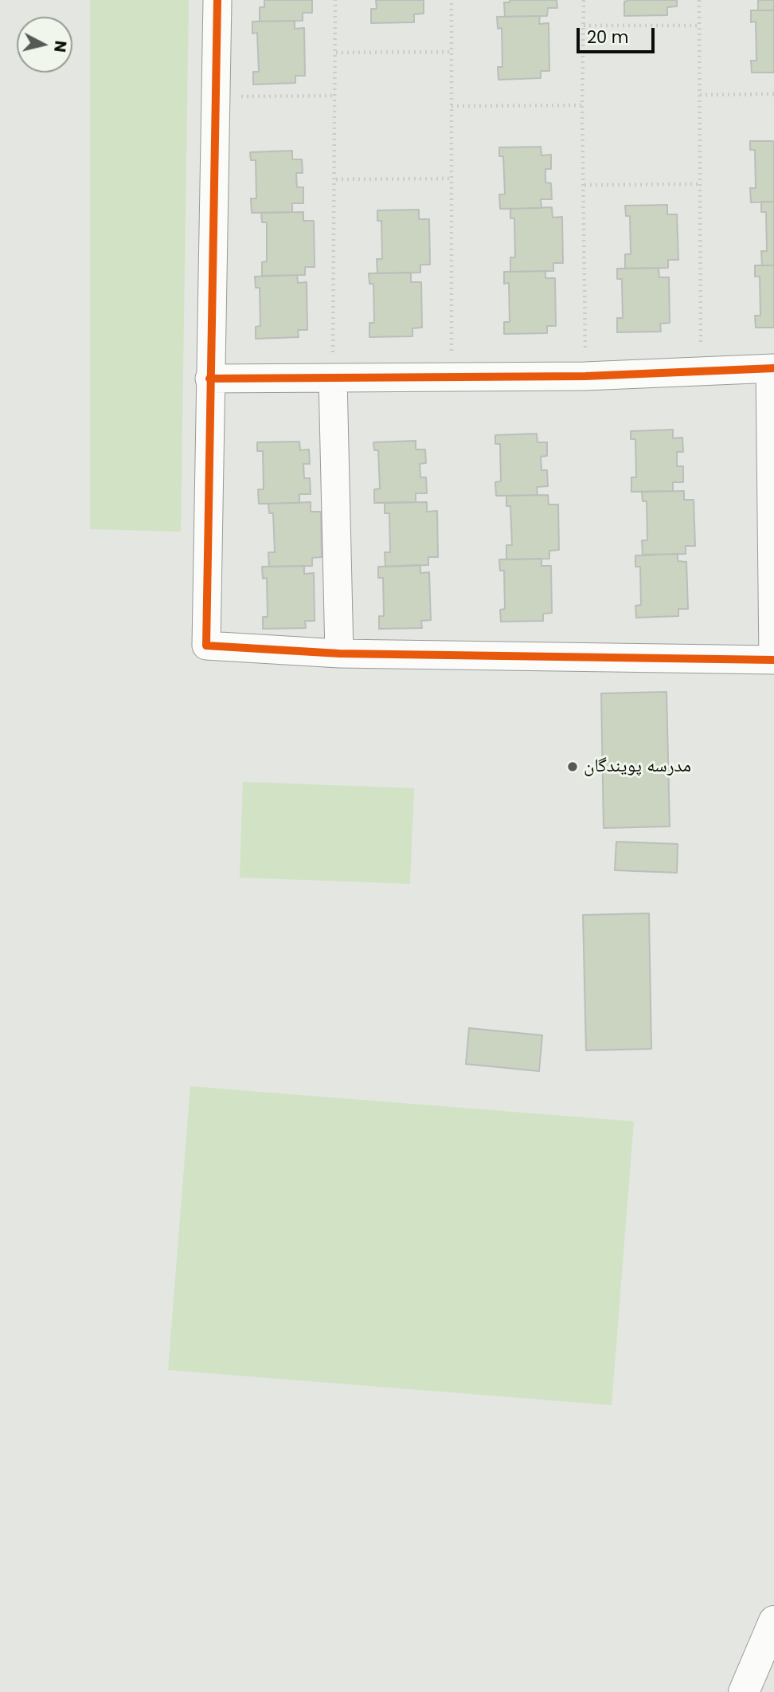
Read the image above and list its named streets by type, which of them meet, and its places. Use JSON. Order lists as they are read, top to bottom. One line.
{"places":["مدرسه پویندگان"],"scale_bar":"20 m","north":"right"}
